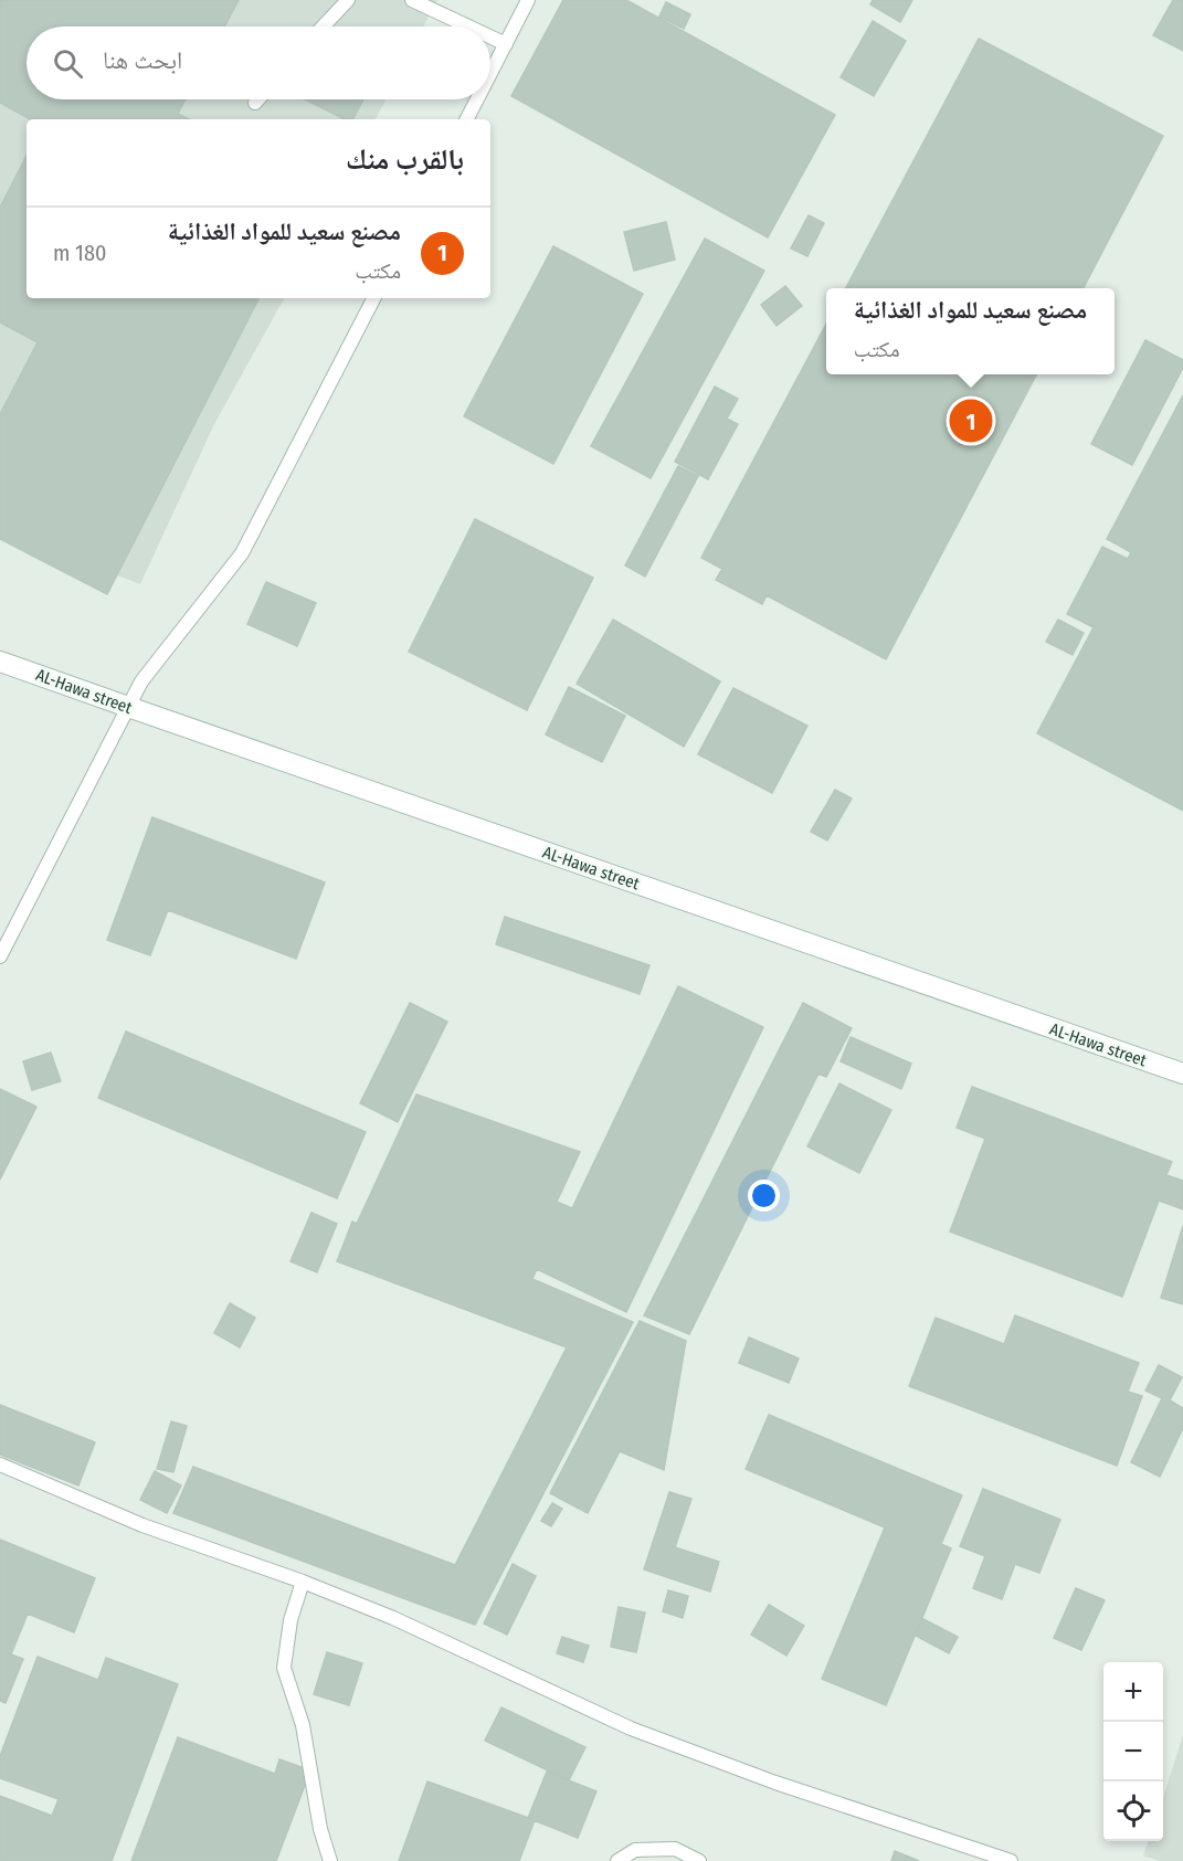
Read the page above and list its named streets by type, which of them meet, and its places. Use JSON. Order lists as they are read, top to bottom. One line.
{"streets":{"street":["AL-Hawa street"]},"page":{"search":"ابحث هنا","heading":"بالقرب منك","list":[{"mark":"1","name":"مصنع سعيد للمواد الغذائية","note":"مكتب","value":"180 m"}],"popup":["مصنع سعيد للمواد الغذائية","مكتب"],"pins":"1","map_buttons":["+","−"]}}
